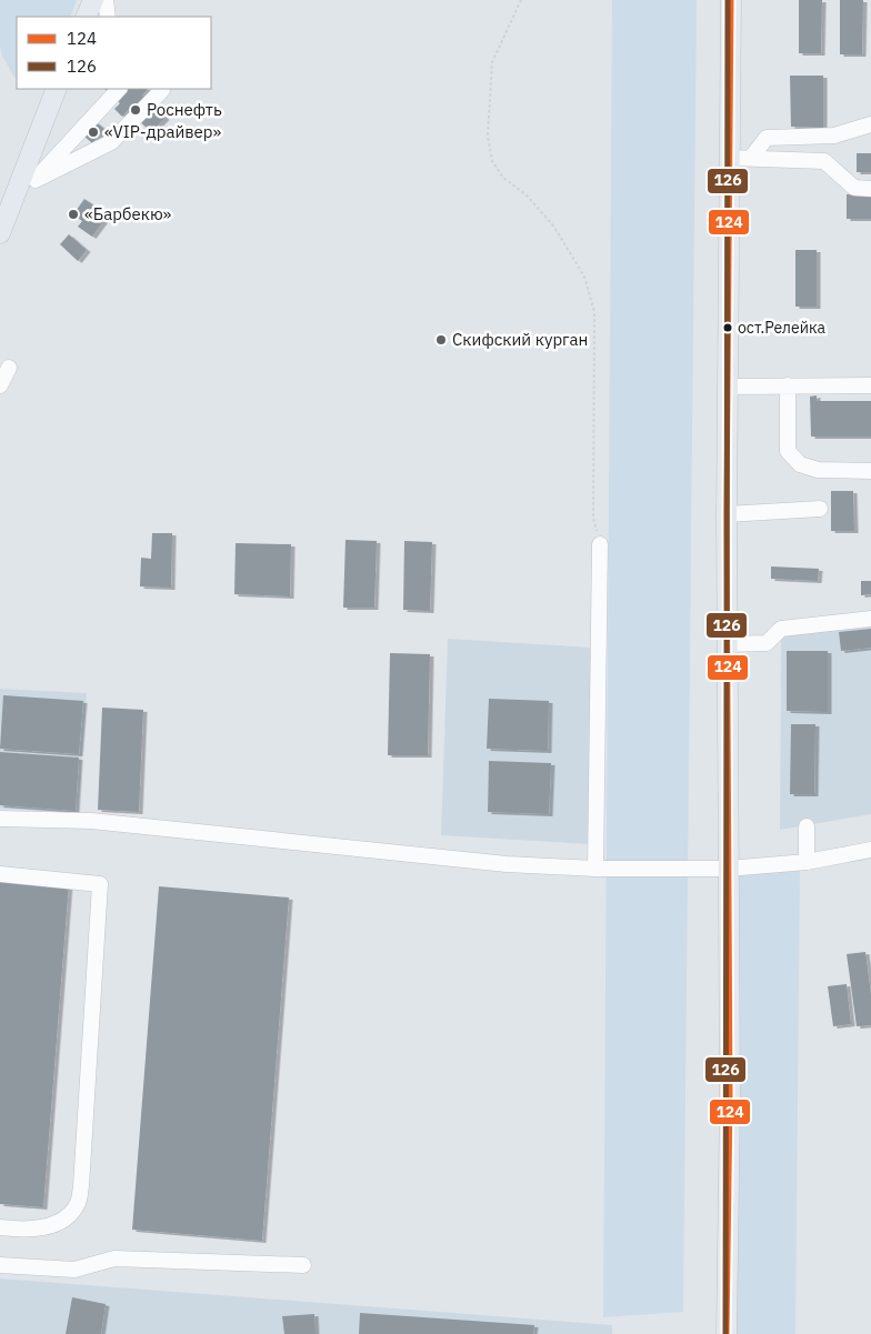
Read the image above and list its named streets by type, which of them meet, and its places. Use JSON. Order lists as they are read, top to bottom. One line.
{"places":["Роснефть","«VIP-драйвер»","«Барбекю»","ост.Релейка","Скифский курган"],"lines":["transit line 124","transit line 126"],"legend":["124","126"]}
